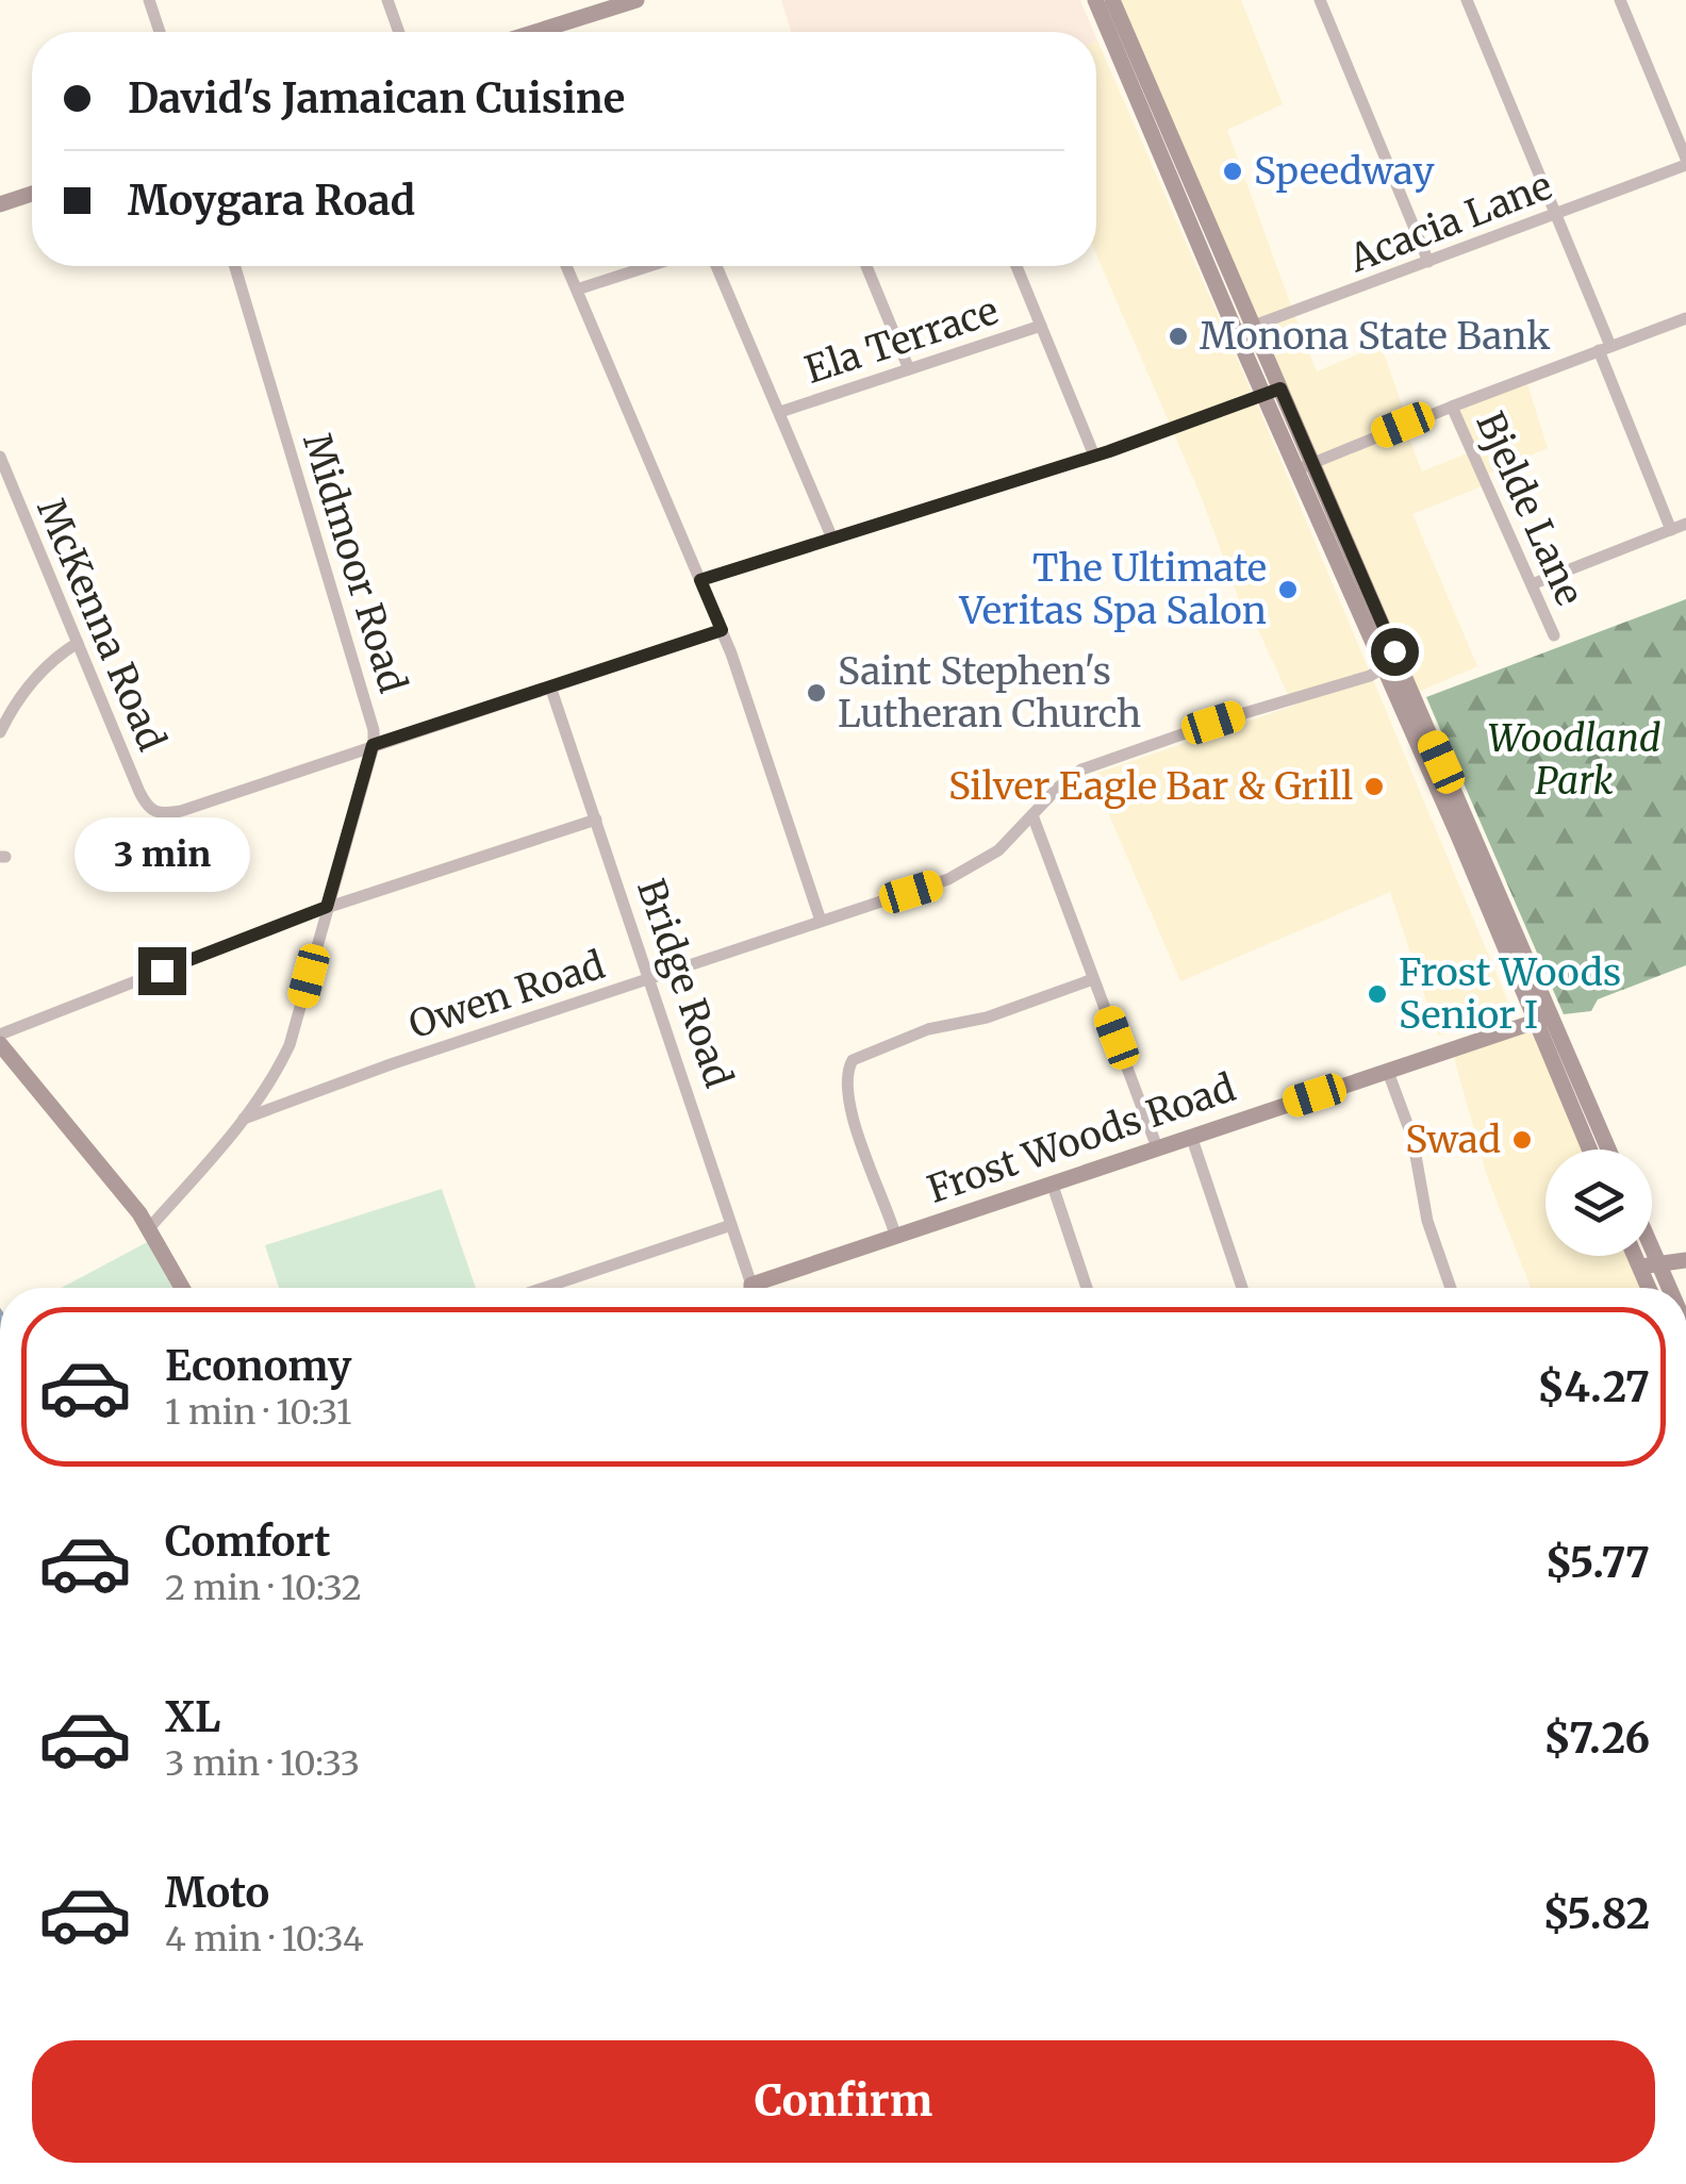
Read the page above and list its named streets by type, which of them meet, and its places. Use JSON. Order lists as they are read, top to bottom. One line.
{"streets":{"street":["Acacia Lane","Ela Terrace","Bjelde Lane","Midmoor Road","McKenna Road","Bridge Road","Owen Road","Frost Woods Road"]},"crossings":[["Midmoor Road","McKenna Road"],["Midmoor Road","Owen Road"],["Bridge Road","Owen Road"]],"parks":["Woodland Park"],"places":["Speedway","Monona State Bank","The Ultimate Veritas Spa Salon","Saint Stephen's Lutheran Church","Silver Eagle Bar & Grill","Frost Woods Senior I","Swad"],"page":{"banner":["David's Jamaican Cuisine","Moygara Road"],"bubble":"3 min","list":[{"name":"Economy","note":"1 min · 10:31","value":"$4.27"},{"name":"Comfort","note":"2 min · 10:32","value":"$5.77"},{"name":"XL","note":"3 min · 10:33","value":"$7.26"},{"name":"Moto","note":"4 min · 10:34","value":"$5.82"}],"buttons":"Confirm"}}
